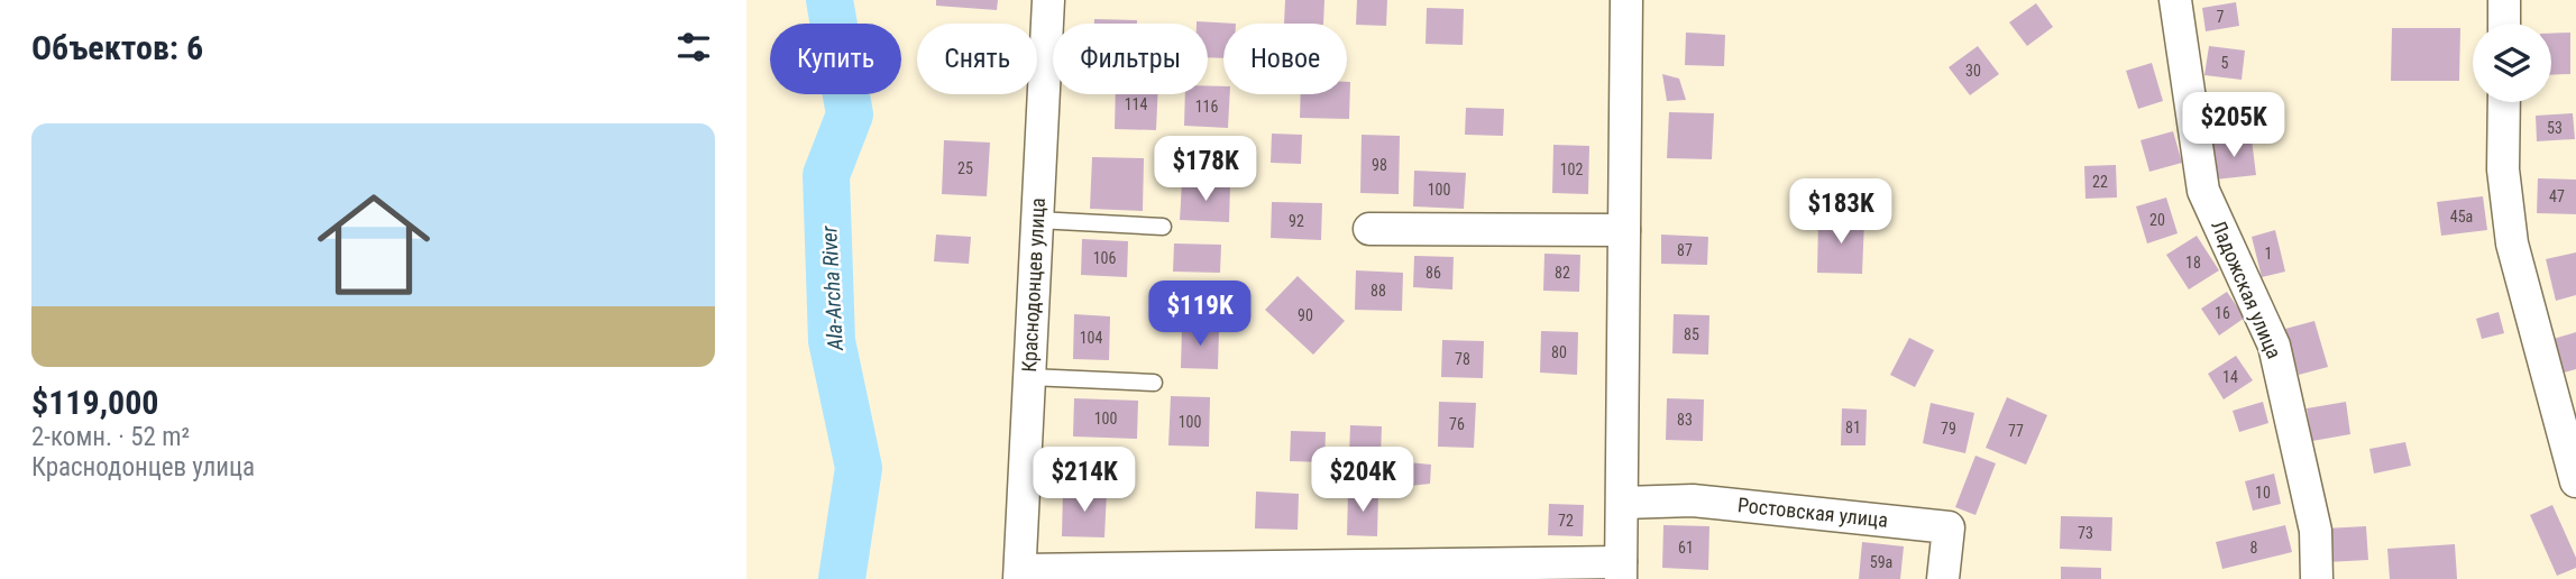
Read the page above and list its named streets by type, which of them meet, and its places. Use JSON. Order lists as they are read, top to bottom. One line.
{"streets":{"street":["Краснодонцев улица","Ладожская улица","Ростовская улица"]},"water":["Ala-Archa River"],"house_numbers":["7","5","30","114","116","53","98","25","102","22","100","47","45а","20","92","87","1","106","18","86","82","88","16","90","85","104","80","78","14","100","83","100","76","81","79","77","10","72","73","61","8","59a"],"page":{"heading":"Объектов: 6","chip":["Купить","Снять","Фильтры","Новое"],"price":["$205K","$178K","$183K","$119K","$214K","$204K"],"list":[{"name":"$119,000","note":"2-комн. · 52 m² · Краснодонцев улица"}]}}
